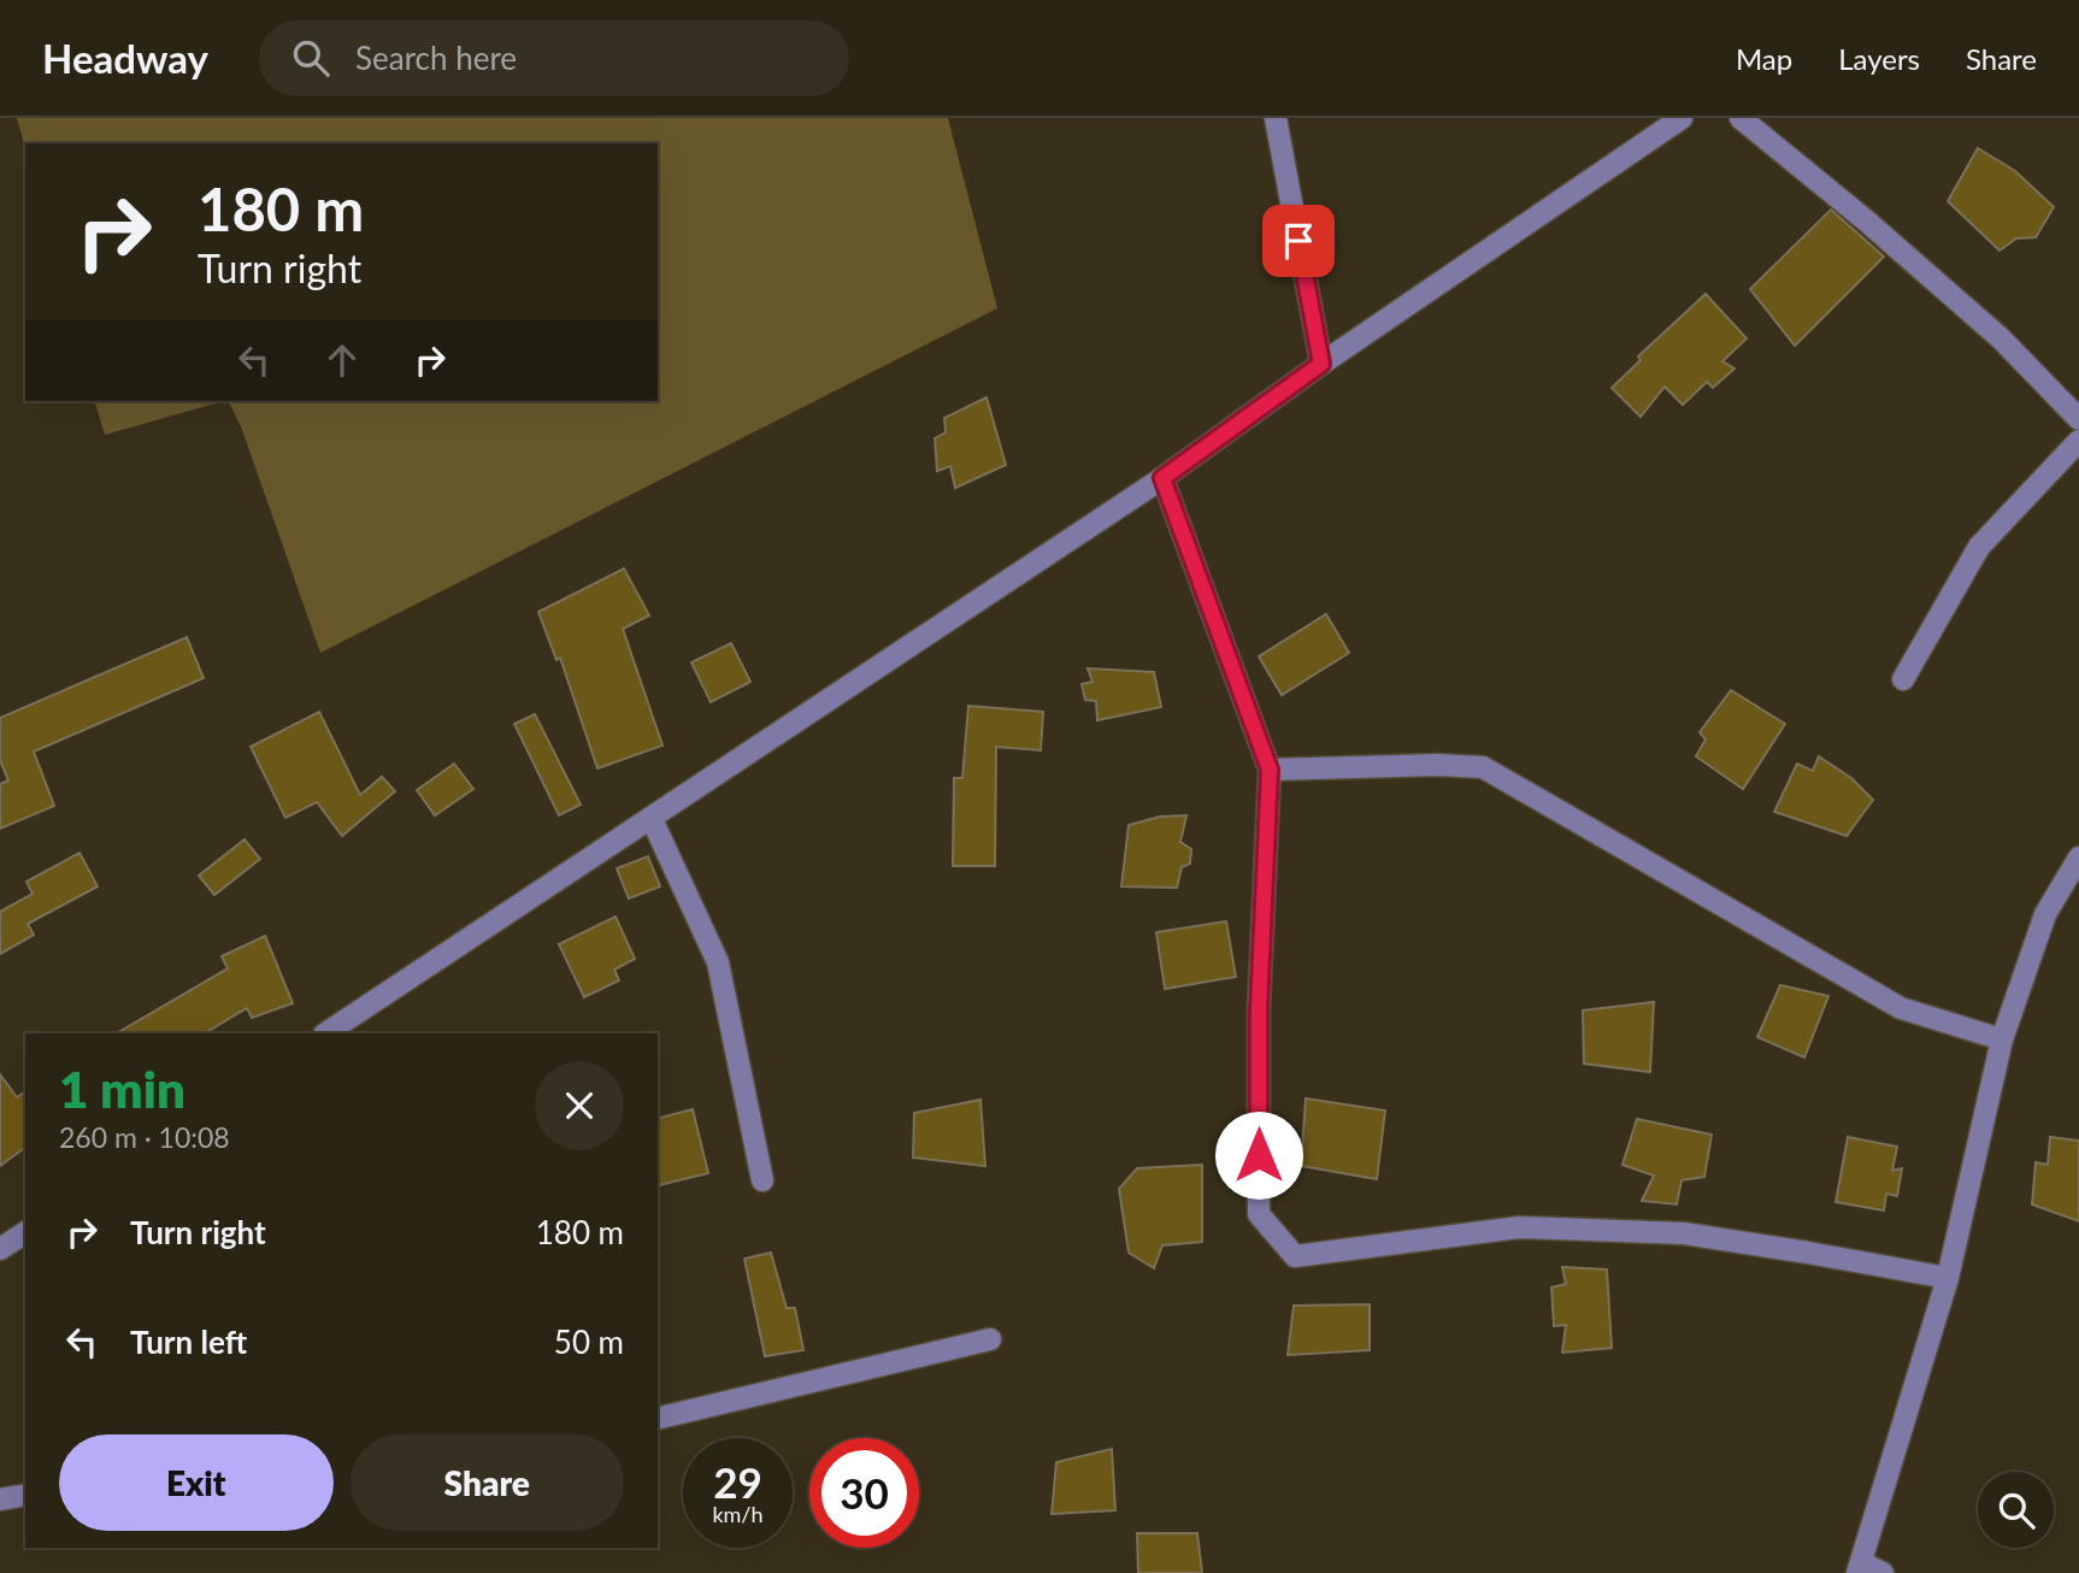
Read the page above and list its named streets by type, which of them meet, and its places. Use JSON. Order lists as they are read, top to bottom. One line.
{"page":{"header":"Headway","search":"Search here","nav":["Map","Layers","Share"],"turn":["180 m","Turn right"],"heading":["1 min","260 m · 10:08"],"list":[{"name":"Turn right","value":"180 m"},{"name":"Turn left","value":"50 m"}],"buttons":["Exit","Share"],"speed":"29 km/h","limit":"30"}}
